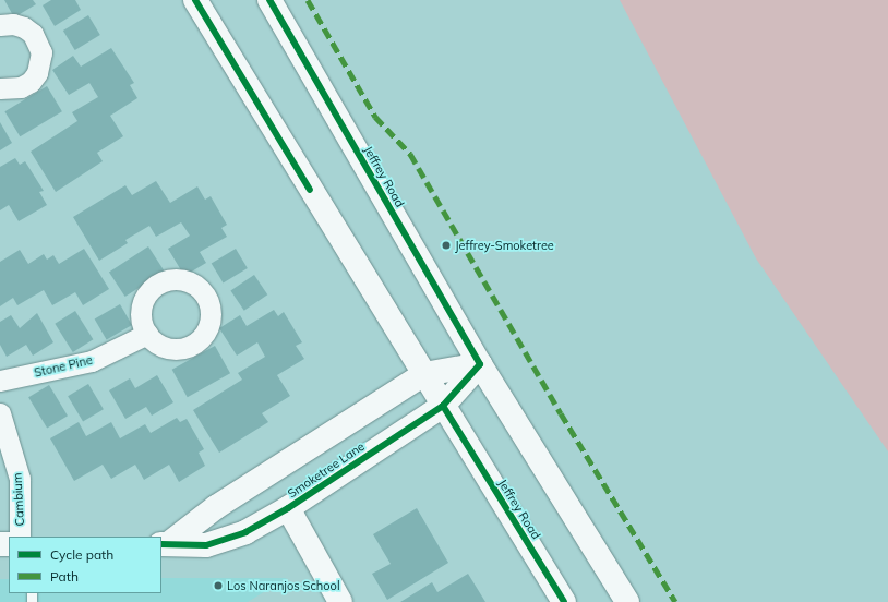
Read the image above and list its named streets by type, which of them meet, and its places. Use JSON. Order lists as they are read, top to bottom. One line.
{"streets":{"main road":["Jeffrey Road","Smoketree Lane"],"street":["Stone Pine","Cambium"]},"crossings":[["Jeffrey Road","Smoketree Lane"]],"places":["Jeffrey-Smoketree","Los Naranjos School"],"legend":["Cycle path","Path"]}
